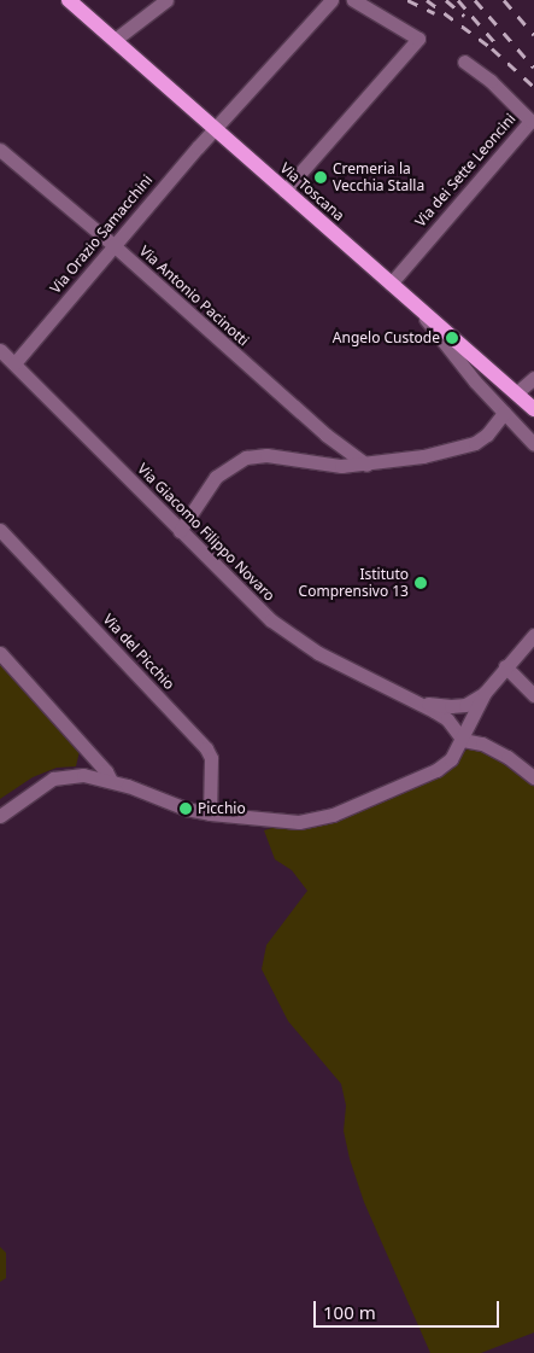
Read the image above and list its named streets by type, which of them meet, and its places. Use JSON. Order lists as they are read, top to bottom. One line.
{"streets":{"main road":["Via Toscana"],"street":["Via dei Sette Leoncini","Via Orazio Samacchini","Via Antonio Pacinotti","Via Giacomo Filippo Novaro","Via del Picchio"]},"crossings":[["Via dei Sette Leoncini","Via Toscana"],["Via Toscana","Via Orazio Samacchini"],["Via Orazio Samacchini","Via Antonio Pacinotti"],["Via Orazio Samacchini","Via Giacomo Filippo Novaro"]],"places":["Cremeria la Vecchia Stalla","Angelo Custode","Istituto Comprensivo 13","Picchio"],"scale_bar":"100 m"}
